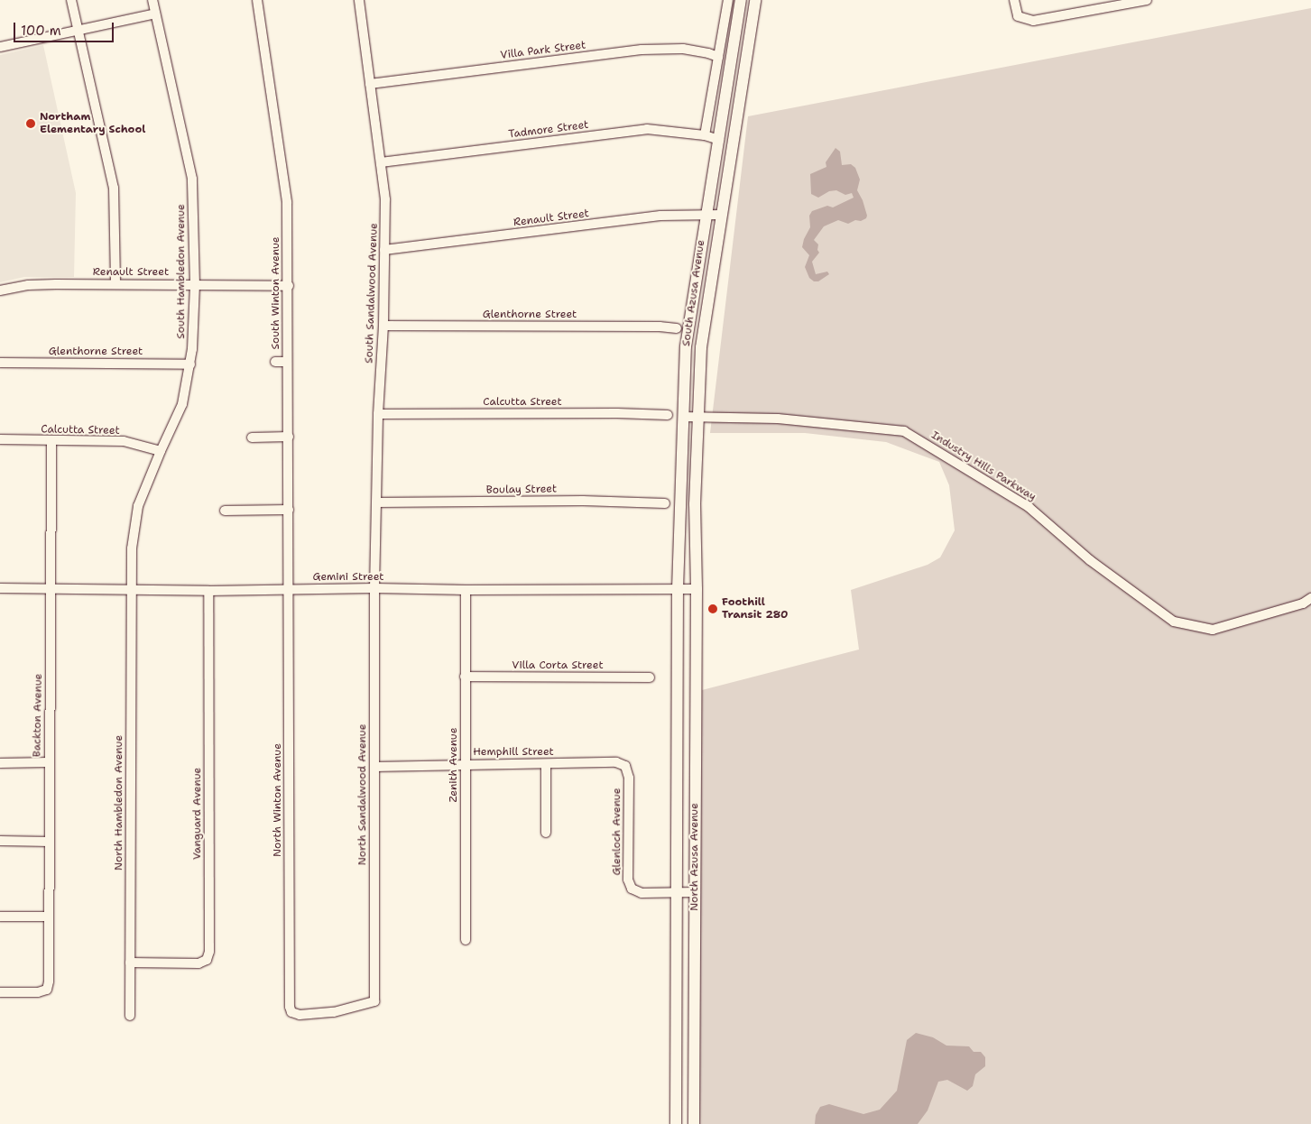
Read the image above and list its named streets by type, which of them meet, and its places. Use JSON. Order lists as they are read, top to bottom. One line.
{"streets":{"main road":["South Azusa Avenue","North Azusa Avenue"],"street":["Villa Park Street","Tadmore Street","Renault Street","South Hambledon Avenue","South Winton Avenue","South Sandalwood Avenue","Glenthorne Street","Calcutta Street","Industry Hills Parkway","Boulay Street","Gemini Street","Villa Corta Street","Backton Avenue","Hemphill Street","Zenith Avenue","North Sandalwood Avenue","North Winton Avenue","North Hambledon Avenue","Vanguard Avenue","Glenloch Avenue"]},"crossings":[["Villa Park Street","South Sandalwood Avenue"],["Tadmore Street","South Sandalwood Avenue"],["Tadmore Street","South Azusa Avenue"],["Renault Street","South Hambledon Avenue"],["Renault Street","South Winton Avenue"],["Renault Street","South Sandalwood Avenue"],["Renault Street","South Azusa Avenue"],["South Hambledon Avenue","Glenthorne Street"],["South Hambledon Avenue","Calcutta Street"],["South Hambledon Avenue","Gemini Street"],["South Hambledon Avenue","North Hambledon Avenue"],["South Winton Avenue","Gemini Street"],["South Winton Avenue","North Winton Avenue"],["South Sandalwood Avenue","Glenthorne Street"],["South Sandalwood Avenue","Calcutta Street"],["South Sandalwood Avenue","Boulay Street"],["South Sandalwood Avenue","Gemini Street"],["South Sandalwood Avenue","North Sandalwood Avenue"],["South Azusa Avenue","Industry Hills Parkway"],["South Azusa Avenue","Gemini Street"],["South Azusa Avenue","North Azusa Avenue"],["Calcutta Street","Backton Avenue"],["Gemini Street","Backton Avenue"],["Gemini Street","Zenith Avenue"],["Gemini Street","North Sandalwood Avenue"],["Gemini Street","North Winton Avenue"],["Gemini Street","North Hambledon Avenue"],["Gemini Street","Vanguard Avenue"],["Gemini Street","North Azusa Avenue"],["Villa Corta Street","Zenith Avenue"],["Hemphill Street","Zenith Avenue"],["Hemphill Street","North Sandalwood Avenue"],["Hemphill Street","Glenloch Avenue"],["North Sandalwood Avenue","North Winton Avenue"],["North Hambledon Avenue","Vanguard Avenue"],["Glenloch Avenue","North Azusa Avenue"]],"places":["Northam Elementary School","Foothill Transit 280"],"scale_bar":"100 m"}
